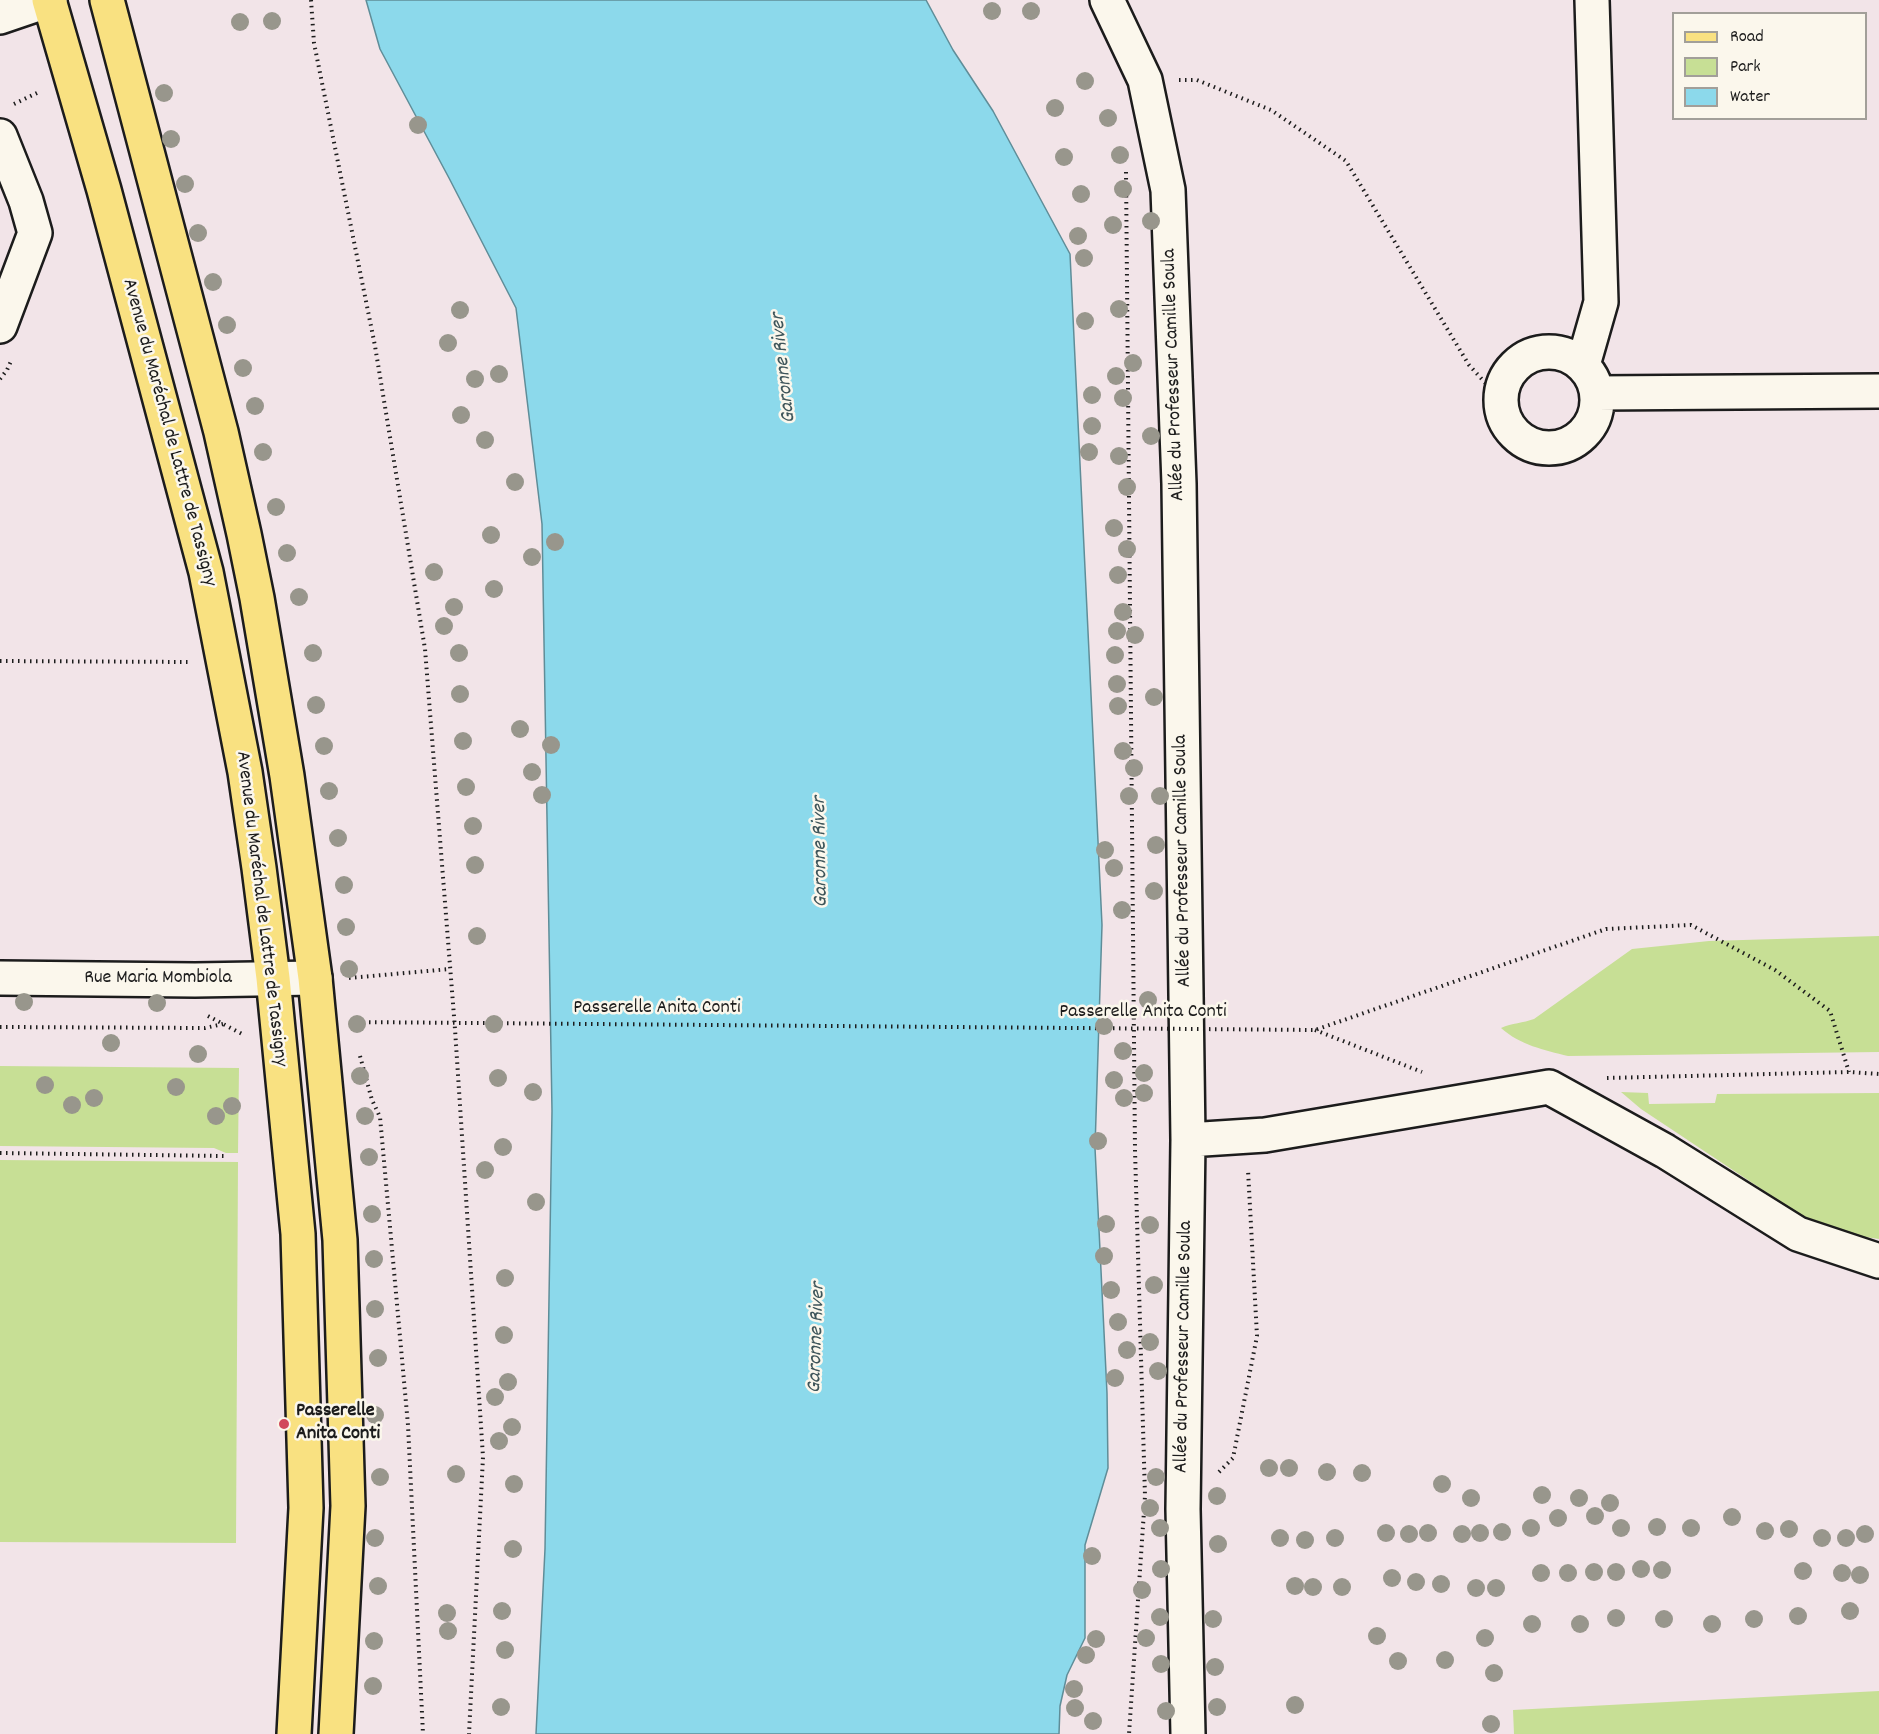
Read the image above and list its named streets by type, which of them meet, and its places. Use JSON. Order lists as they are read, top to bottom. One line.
{"streets":{"main road":["Avenue du Maréchal de Lattre de Tassigny"],"street":["Allée du Professeur Camille Soula","Rue Maria Mombiola"],"path":["Passerelle Anita Conti"]},"crossings":[["Avenue du Maréchal de Lattre de Tassigny","Rue Maria Mombiola"]],"water":["Garonne River"],"places":["Passerelle Anita Conti"],"legend":["Road","Park","Water"]}
